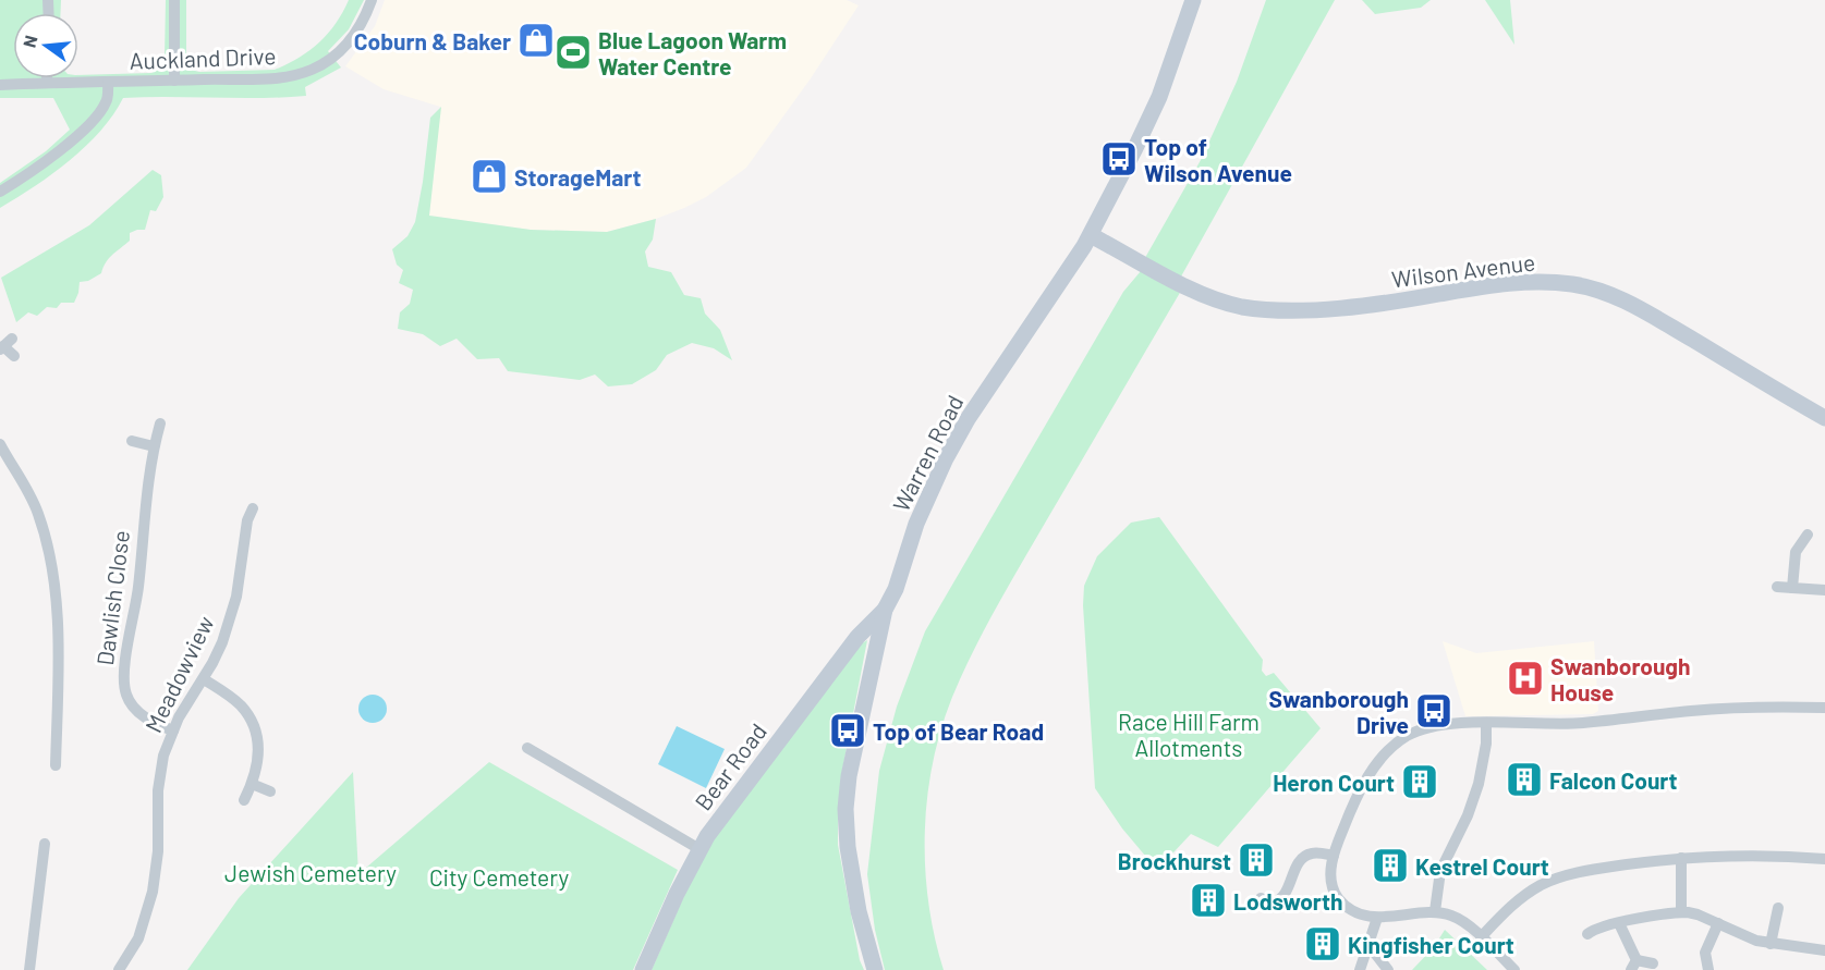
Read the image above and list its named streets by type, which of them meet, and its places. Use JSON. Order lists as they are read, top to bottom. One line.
{"streets":{"street":["Auckland Drive","Wilson Avenue","Warren Road","Dawlish Close","Meadowview","Bear Road"]},"crossings":[["Wilson Avenue","Warren Road"],["Warren Road","Bear Road"],["Dawlish Close","Meadowview"]],"parks":["Race Hill Farm Allotments","Jewish Cemetery","City Cemetery"],"places":{"shop":["Coburn & Baker","StorageMart"],"sports":["Blue Lagoon Warm Water Centre"],"bus stop":["Top of Wilson Avenue","Swanborough Drive","Top of Bear Road"],"hospital":["Swanborough House"],"building":["Falcon Court","Heron Court","Brockhurst","Kestrel Court","Lodsworth","Kingfisher Court"]},"north":"left"}
